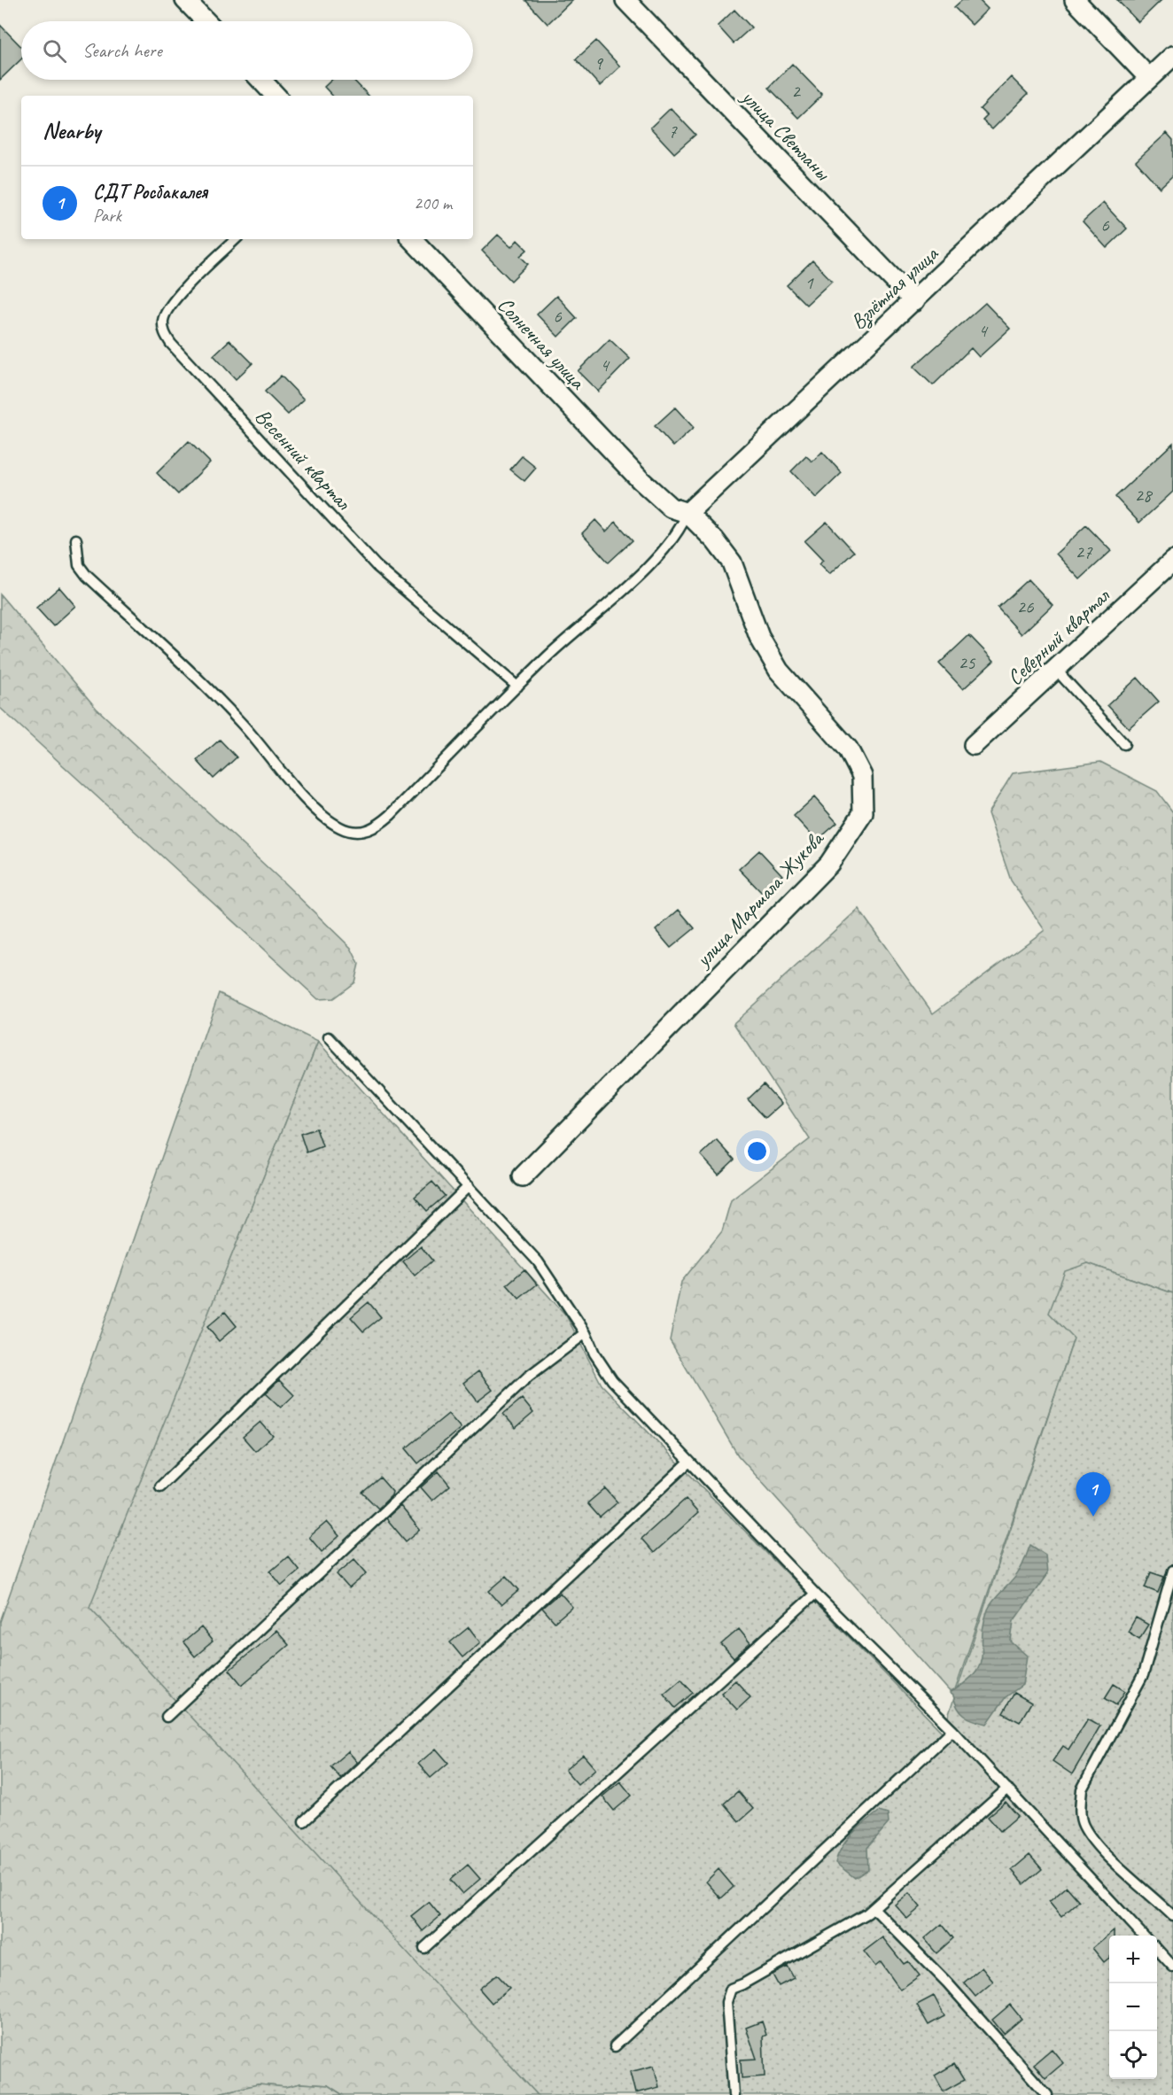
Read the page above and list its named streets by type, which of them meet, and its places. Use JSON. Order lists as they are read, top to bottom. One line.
{"streets":{"street":["улица Светланы","Взлётная улица","Солнечная улица","Северный квартал","улица Маршала Жукова"],"lane":["Весенний квартал"]},"crossings":[["улица Светланы","Взлётная улица"],["Взлётная улица","Солнечная улица"],["Взлётная улица","улица Маршала Жукова"],["Солнечная улица","улица Маршала Жукова"]],"house_numbers":["9","2","7","6","1","6","4","4","28","27","26","25"],"page":{"search":"Search here","heading":"Nearby","list":[{"mark":"1","name":"СДТ Росбакалея","note":"Park","value":"200 m"}],"pins":"1","map_buttons":["+","−"]}}
